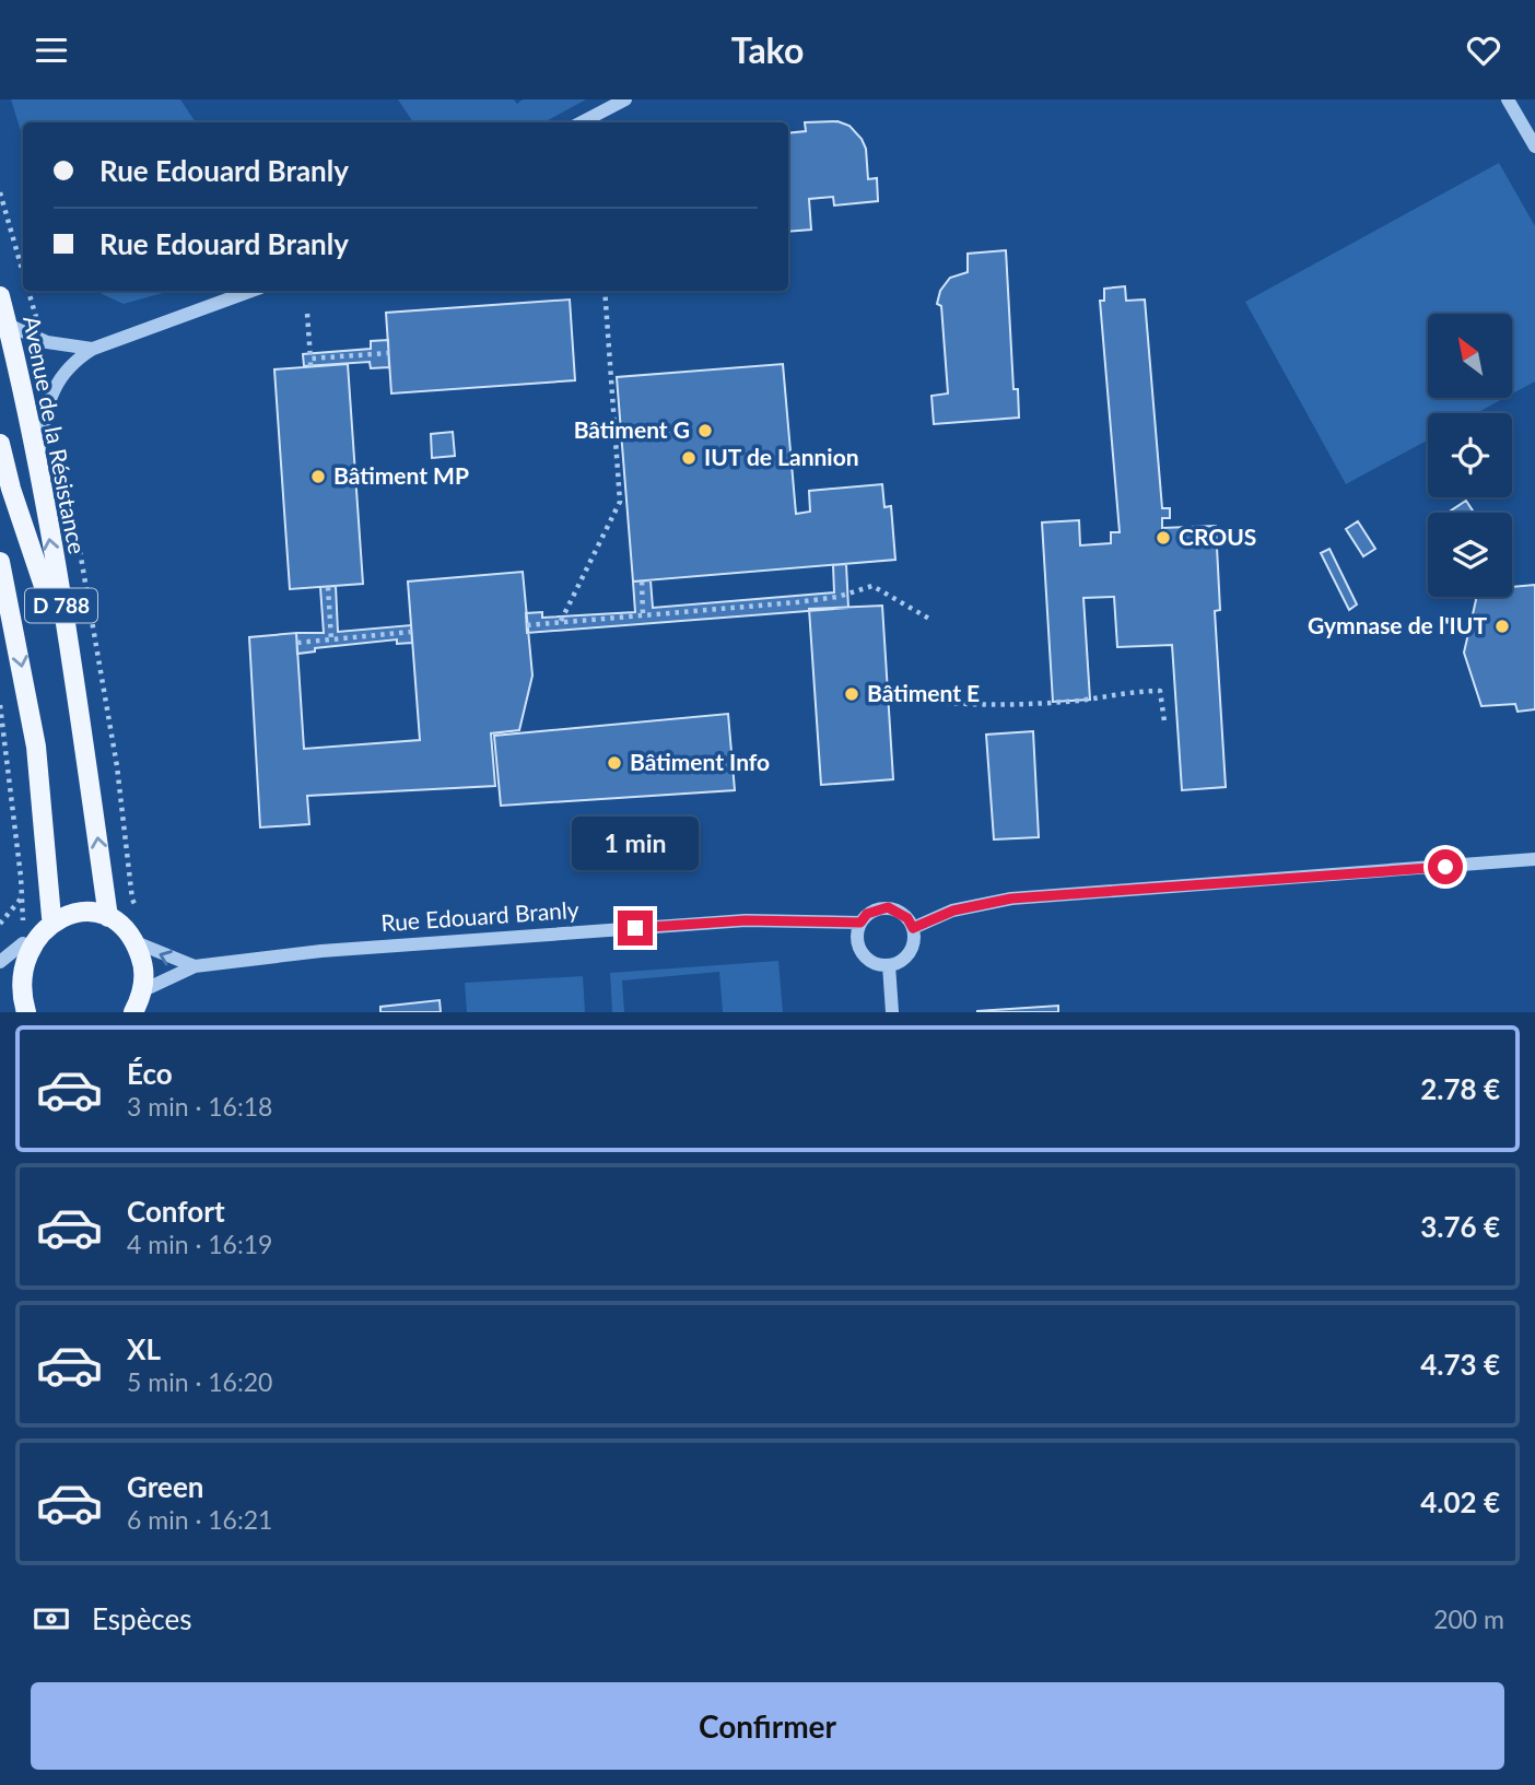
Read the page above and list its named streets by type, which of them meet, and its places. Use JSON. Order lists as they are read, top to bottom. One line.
{"streets":{"main road":["Avenue de la Résistance","D 788"],"street":["Rue Edouard Branly"]},"places":["Bâtiment G","IUT de Lannion","Bâtiment MP","CROUS","Gymnase de l'IUT","Bâtiment E","Bâtiment Info"],"north":"top left","page":{"header":"Tako","banner":["Rue Edouard Branly","Rue Edouard Branly"],"bubble":"1 min","list":[{"name":"Éco","note":"3 min · 16:18","value":"2.78 €"},{"name":"Confort","note":"4 min · 16:19","value":"3.76 €"},{"name":"XL","note":"5 min · 16:20","value":"4.73 €"},{"name":"Green","note":"6 min · 16:21","value":"4.02 €"}],"pay":["Espèces","200 m"],"buttons":"Confirmer"}}
